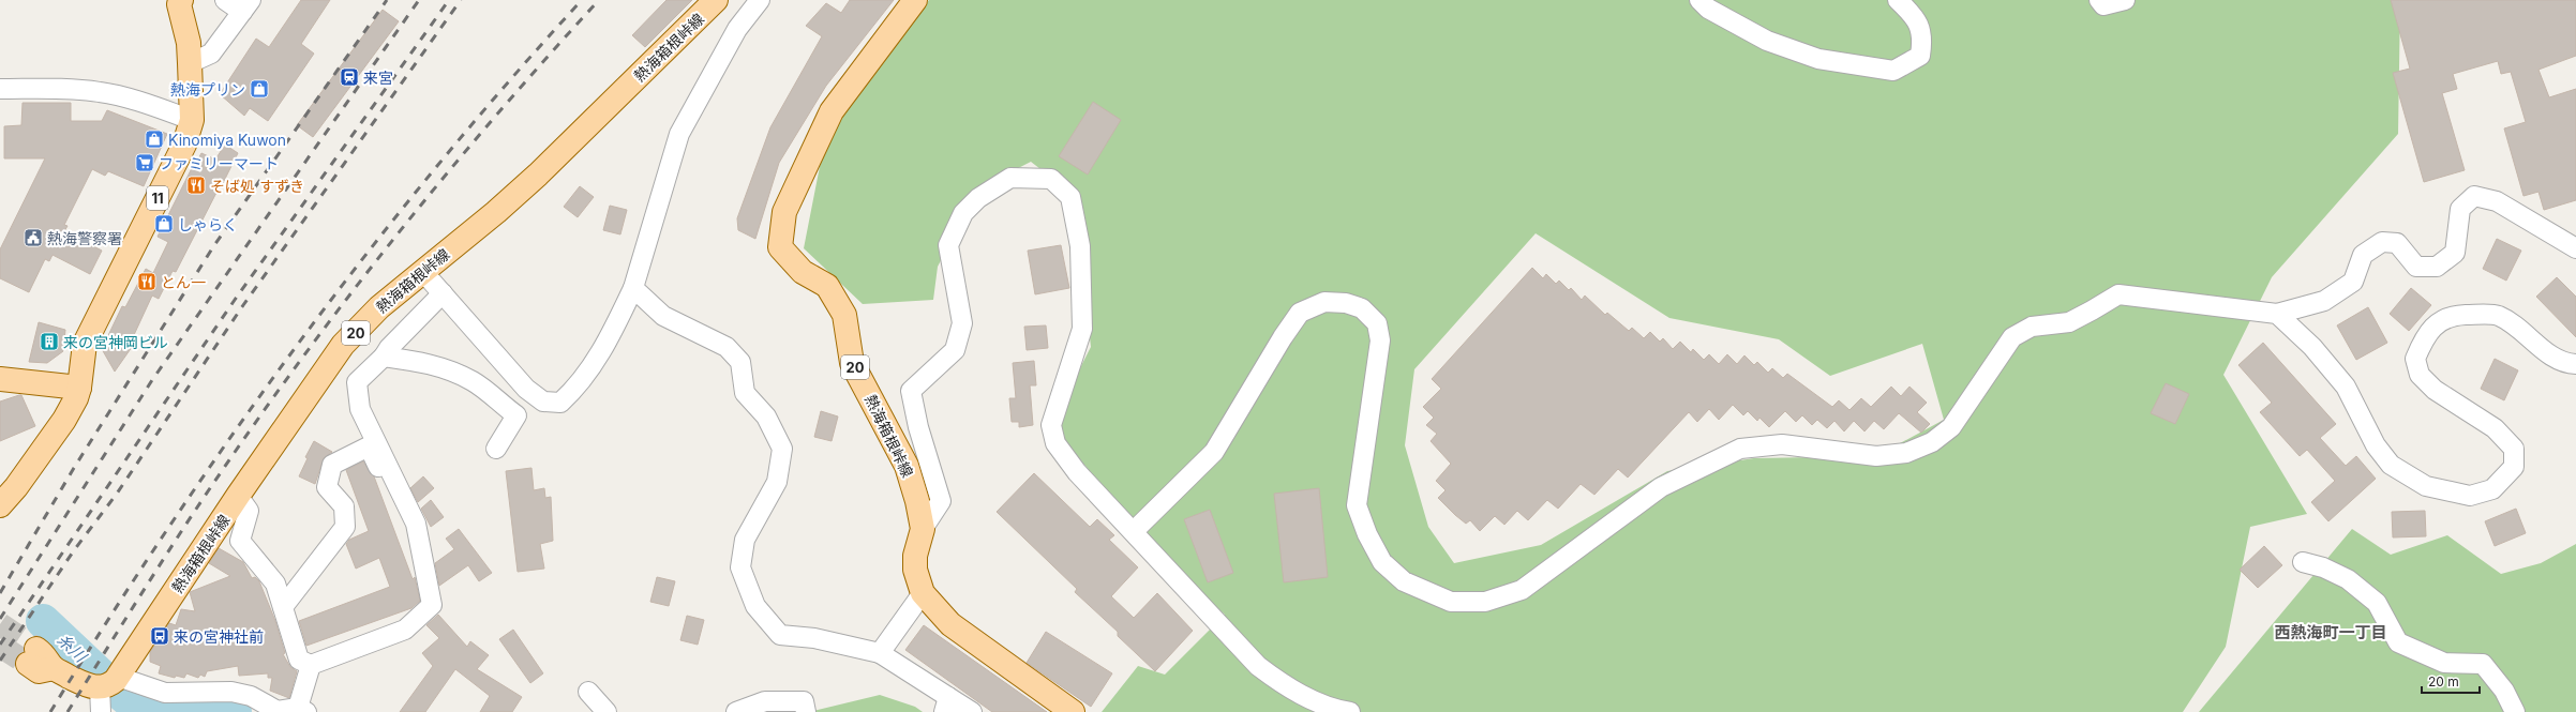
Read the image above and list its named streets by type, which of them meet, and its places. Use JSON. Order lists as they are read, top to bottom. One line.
{"streets":{"main road":["熱海箱根峠線","11","20"]},"districts":["西熱海町一丁目"],"water":["糸川"],"places":{"station":["来宮"],"shop":["熱海プリン","Kinomiya Kuwon","しゃらく"],"supermarket":["ファミリーマート"],"restaurant":["そば処 すずき","とん一"],"public building":["熱海警察署"],"building":["来の宮神岡ビル"],"bus stop":["来の宮神社前"]},"scale_bar":"20 m"}
